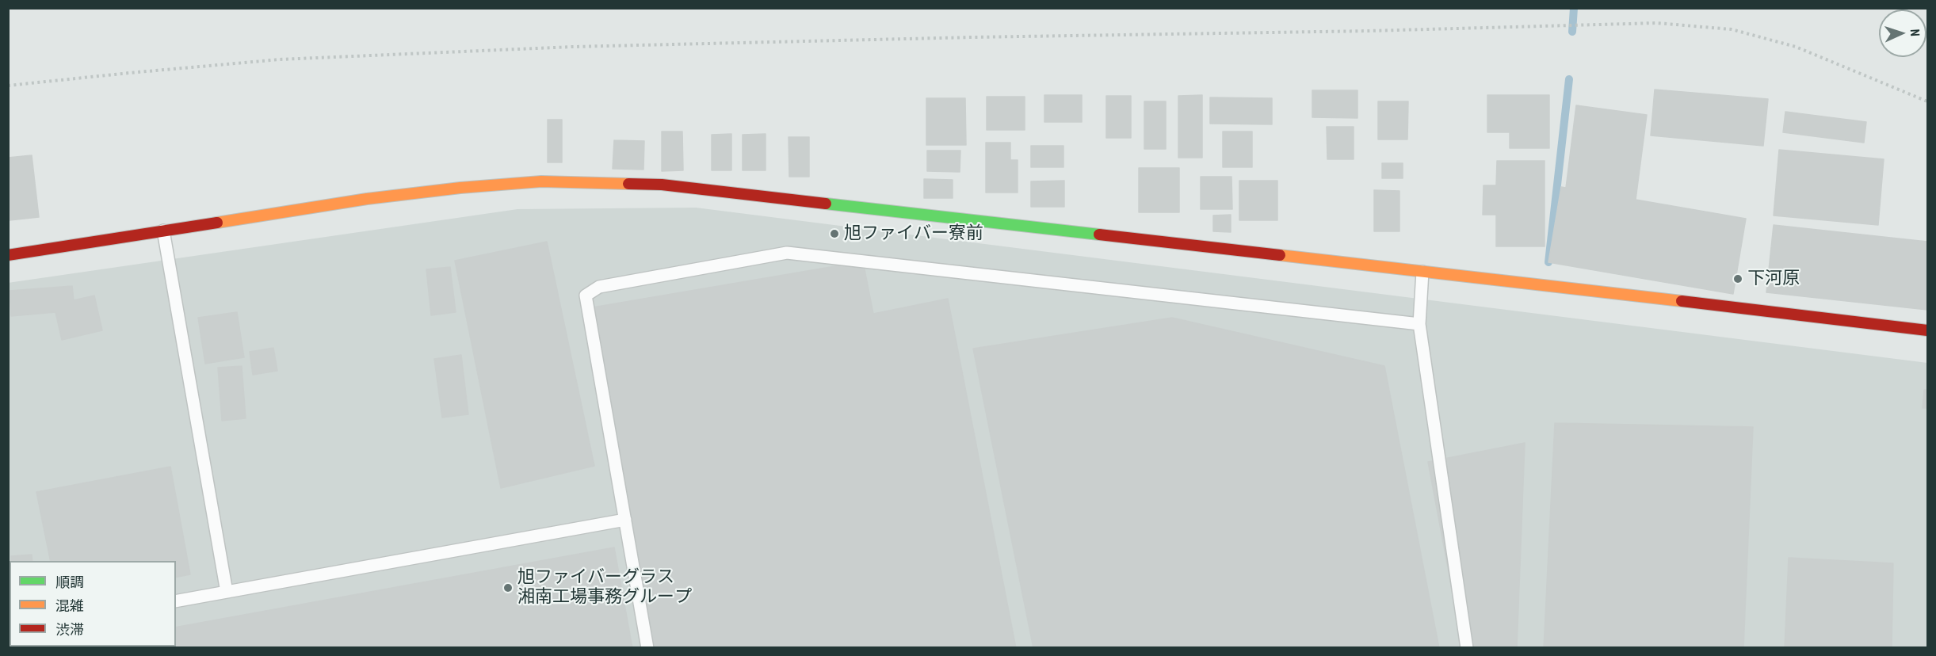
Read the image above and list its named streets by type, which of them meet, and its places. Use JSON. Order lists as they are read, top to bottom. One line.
{"places":["旭ファイバー寮前","下河原","旭ファイバーグラス 湘南工場事務グループ"],"legend":["順調","混雑","渋滞"],"north":"right"}
